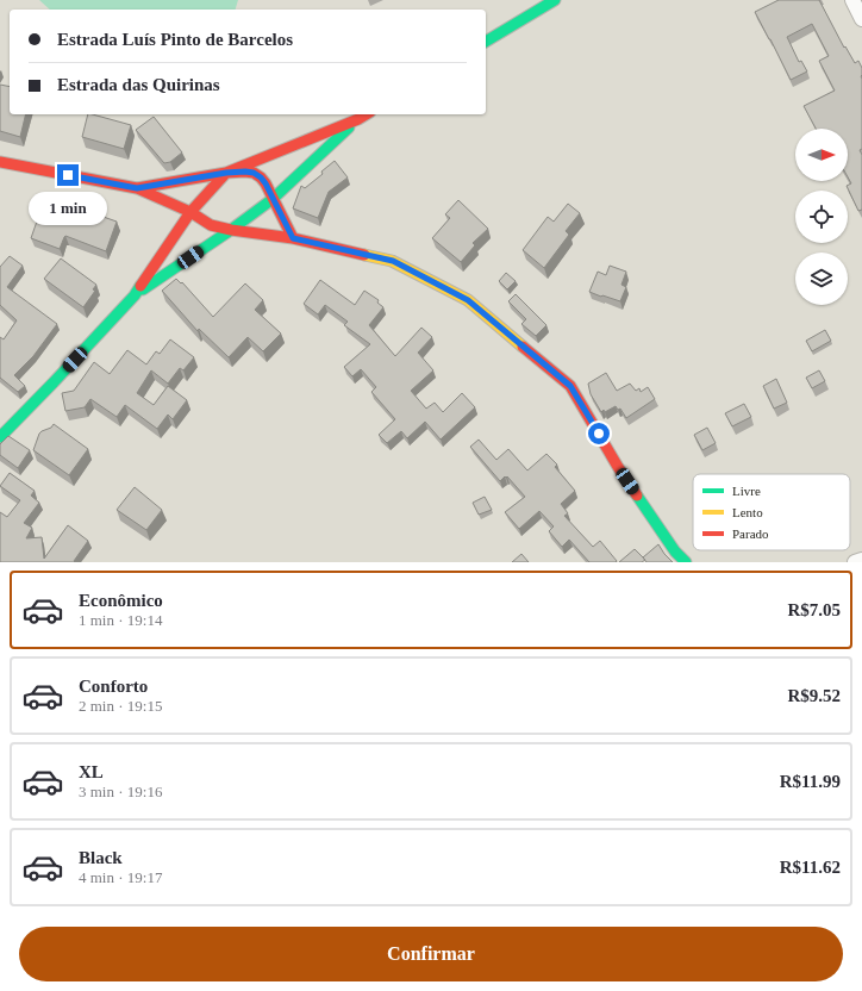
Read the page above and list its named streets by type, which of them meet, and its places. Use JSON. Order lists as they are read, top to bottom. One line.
{"legend":["Livre","Lento","Parado"],"north":"right","page":{"banner":["Estrada Luís Pinto de Barcelos","Estrada das Quirinas"],"bubble":"1 min","list":[{"name":"Econômico","note":"1 min · 19:14","value":"R$7.05"},{"name":"Conforto","note":"2 min · 19:15","value":"R$9.52"},{"name":"XL","note":"3 min · 19:16","value":"R$11.99"},{"name":"Black","note":"4 min · 19:17","value":"R$11.62"}],"buttons":"Confirmar"}}
